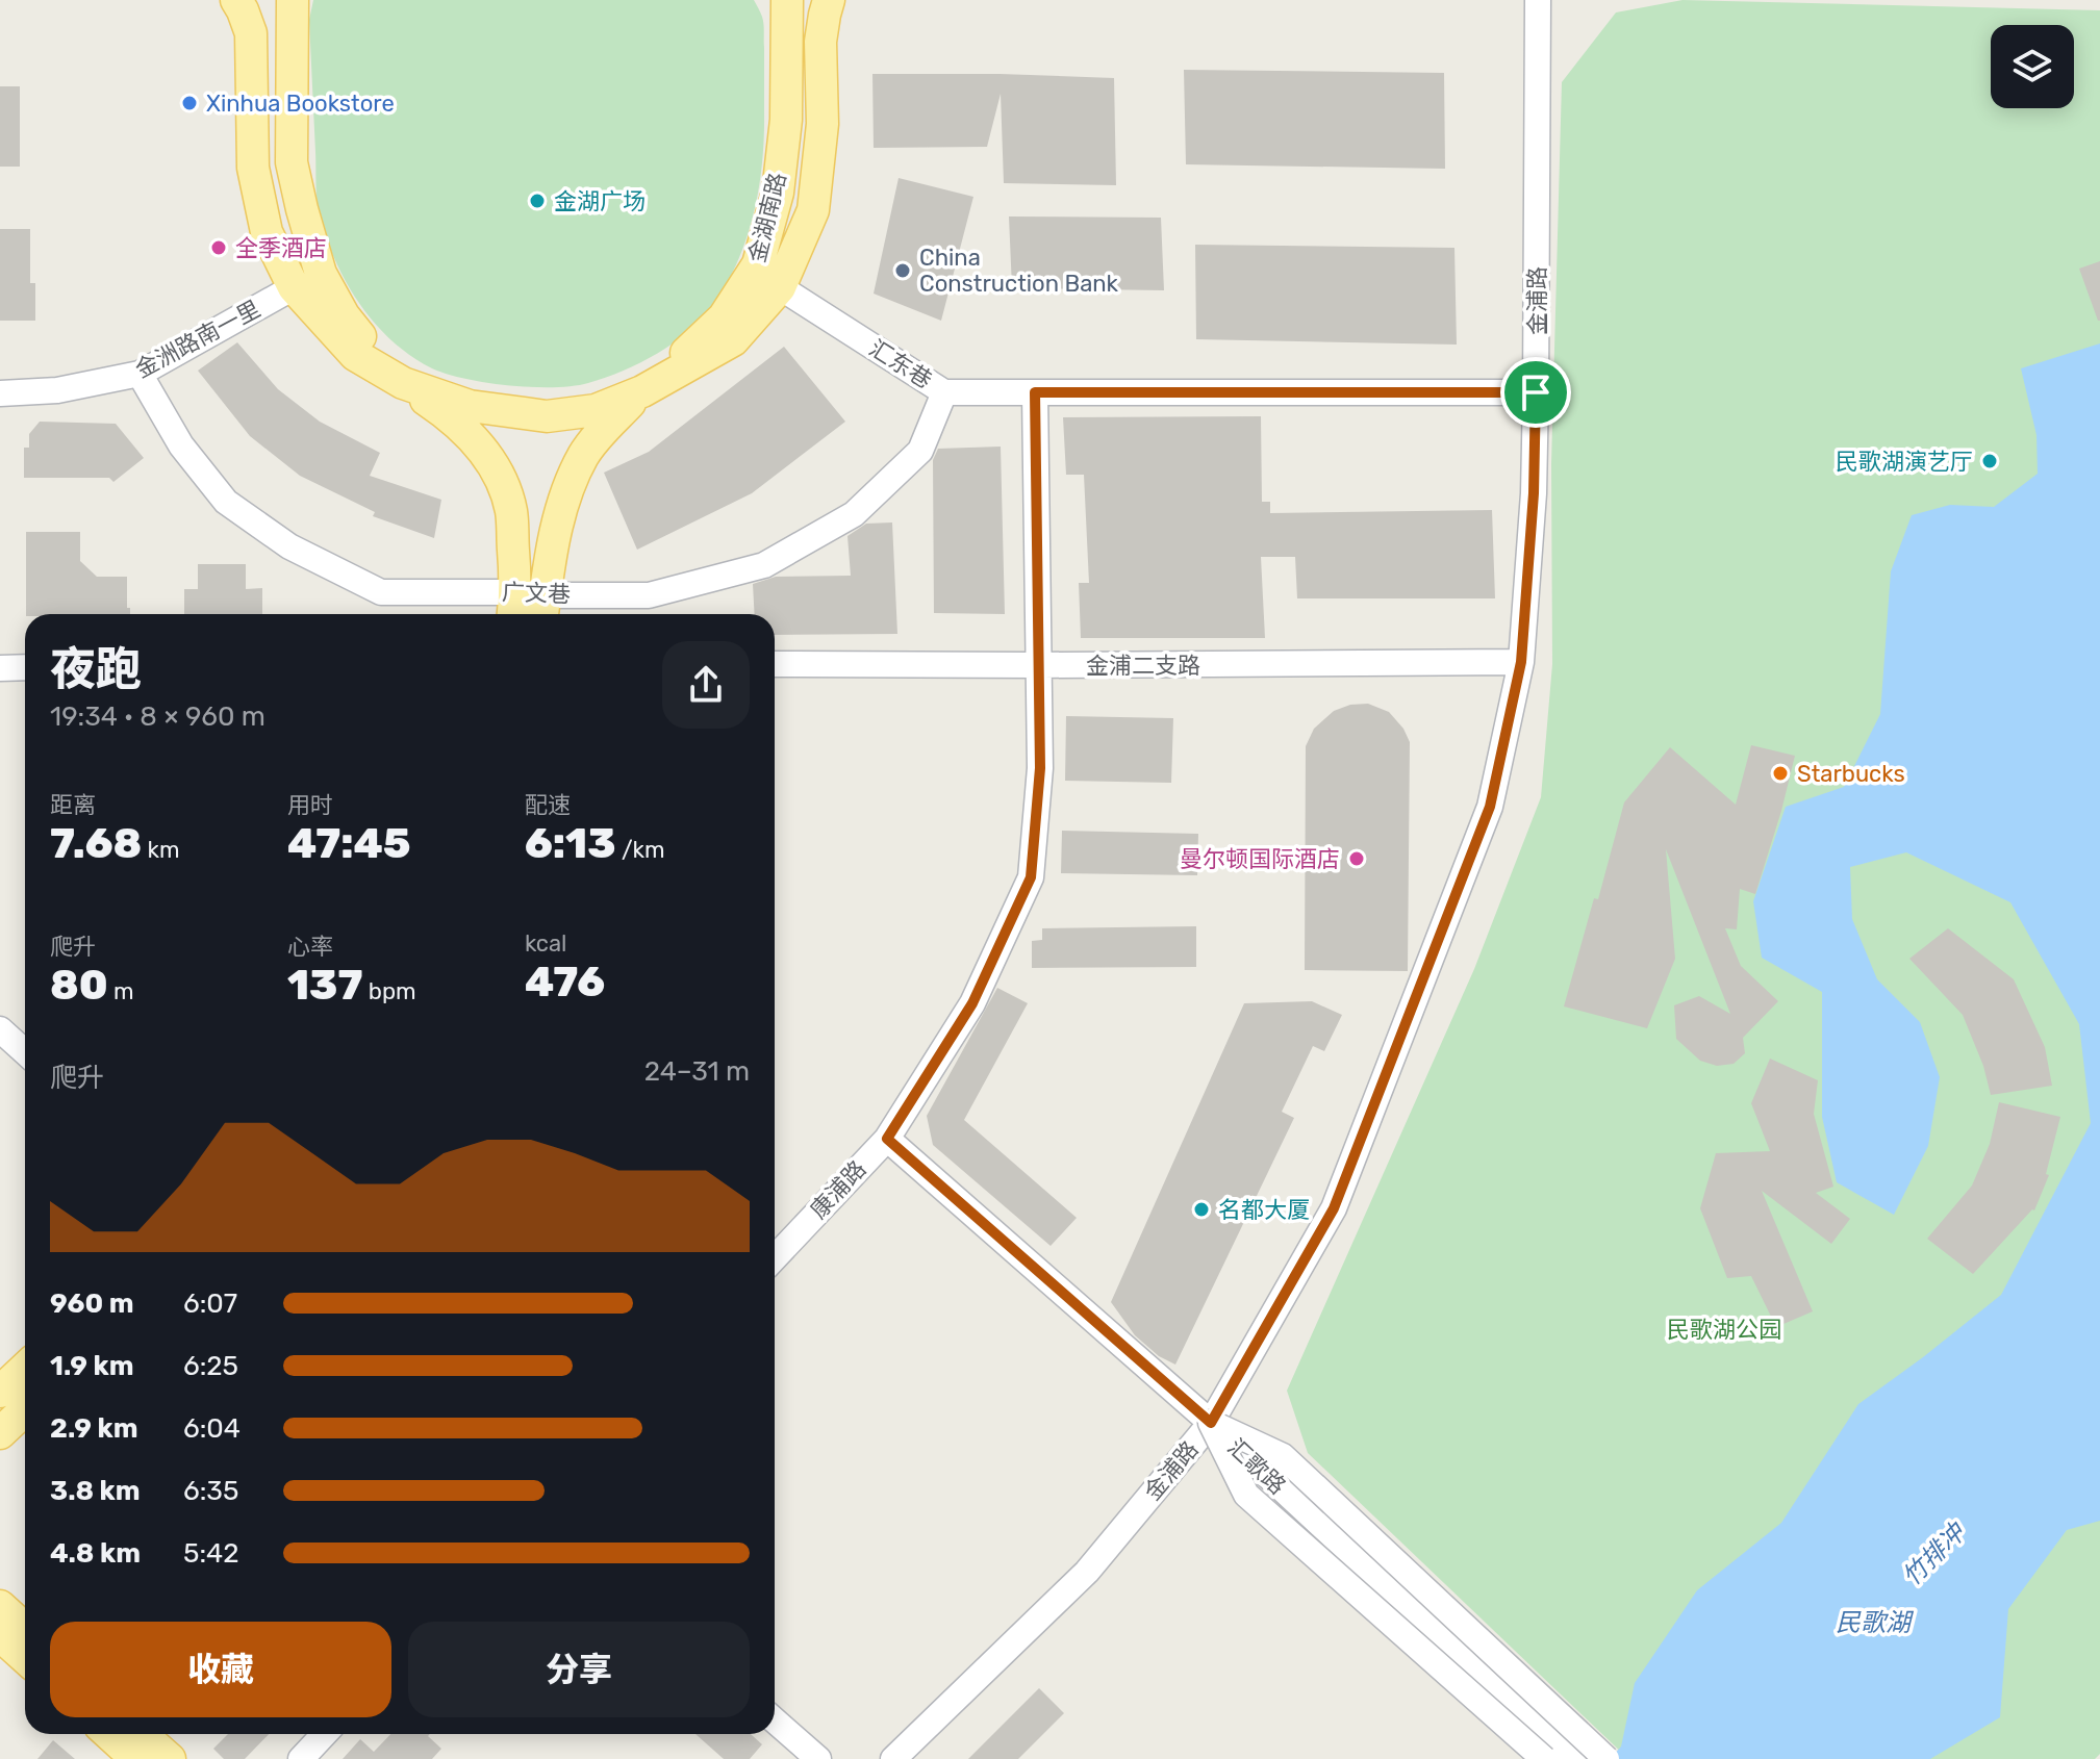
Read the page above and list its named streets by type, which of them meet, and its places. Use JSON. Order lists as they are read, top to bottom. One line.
{"streets":{"main road":["金湖南路"],"street":["金浦路","金洲路南一里","汇东巷","广文巷","金浦二支路","康浦路","汇歌路"]},"crossings":[["金浦路","汇东巷"],["金浦路","金浦二支路"],["金浦路","汇歌路"],["金洲路南一里","广文巷"],["汇东巷","广文巷"],["汇东巷","康浦路"],["金浦二支路","康浦路"],["康浦路","汇歌路"]],"water":["竹排冲","民歌湖"],"parks":["民歌湖公园"],"places":["Xinhua Bookstore","金湖广场","全季酒店","China Construction Bank","民歌湖演艺厅","Starbucks","曼尔顿国际酒店","名都大厦"],"page":{"heading":["夜跑","19:34 · 8 × 960 m"],"stats":[["距离","7.68 km"],["用时","47:45"],["配速","6:13 /km"],["爬升","80 m"],["心率","137 bpm"],["kcal","476"]],"chart":["爬升","24–31 m"],"list":[{"name":"960 m","note":"6:07"},{"name":"1.9 km","note":"6:25"},{"name":"2.9 km","note":"6:04"},{"name":"3.8 km","note":"6:35"},{"name":"4.8 km","note":"5:42"}],"buttons":["收藏","分享"]}}
